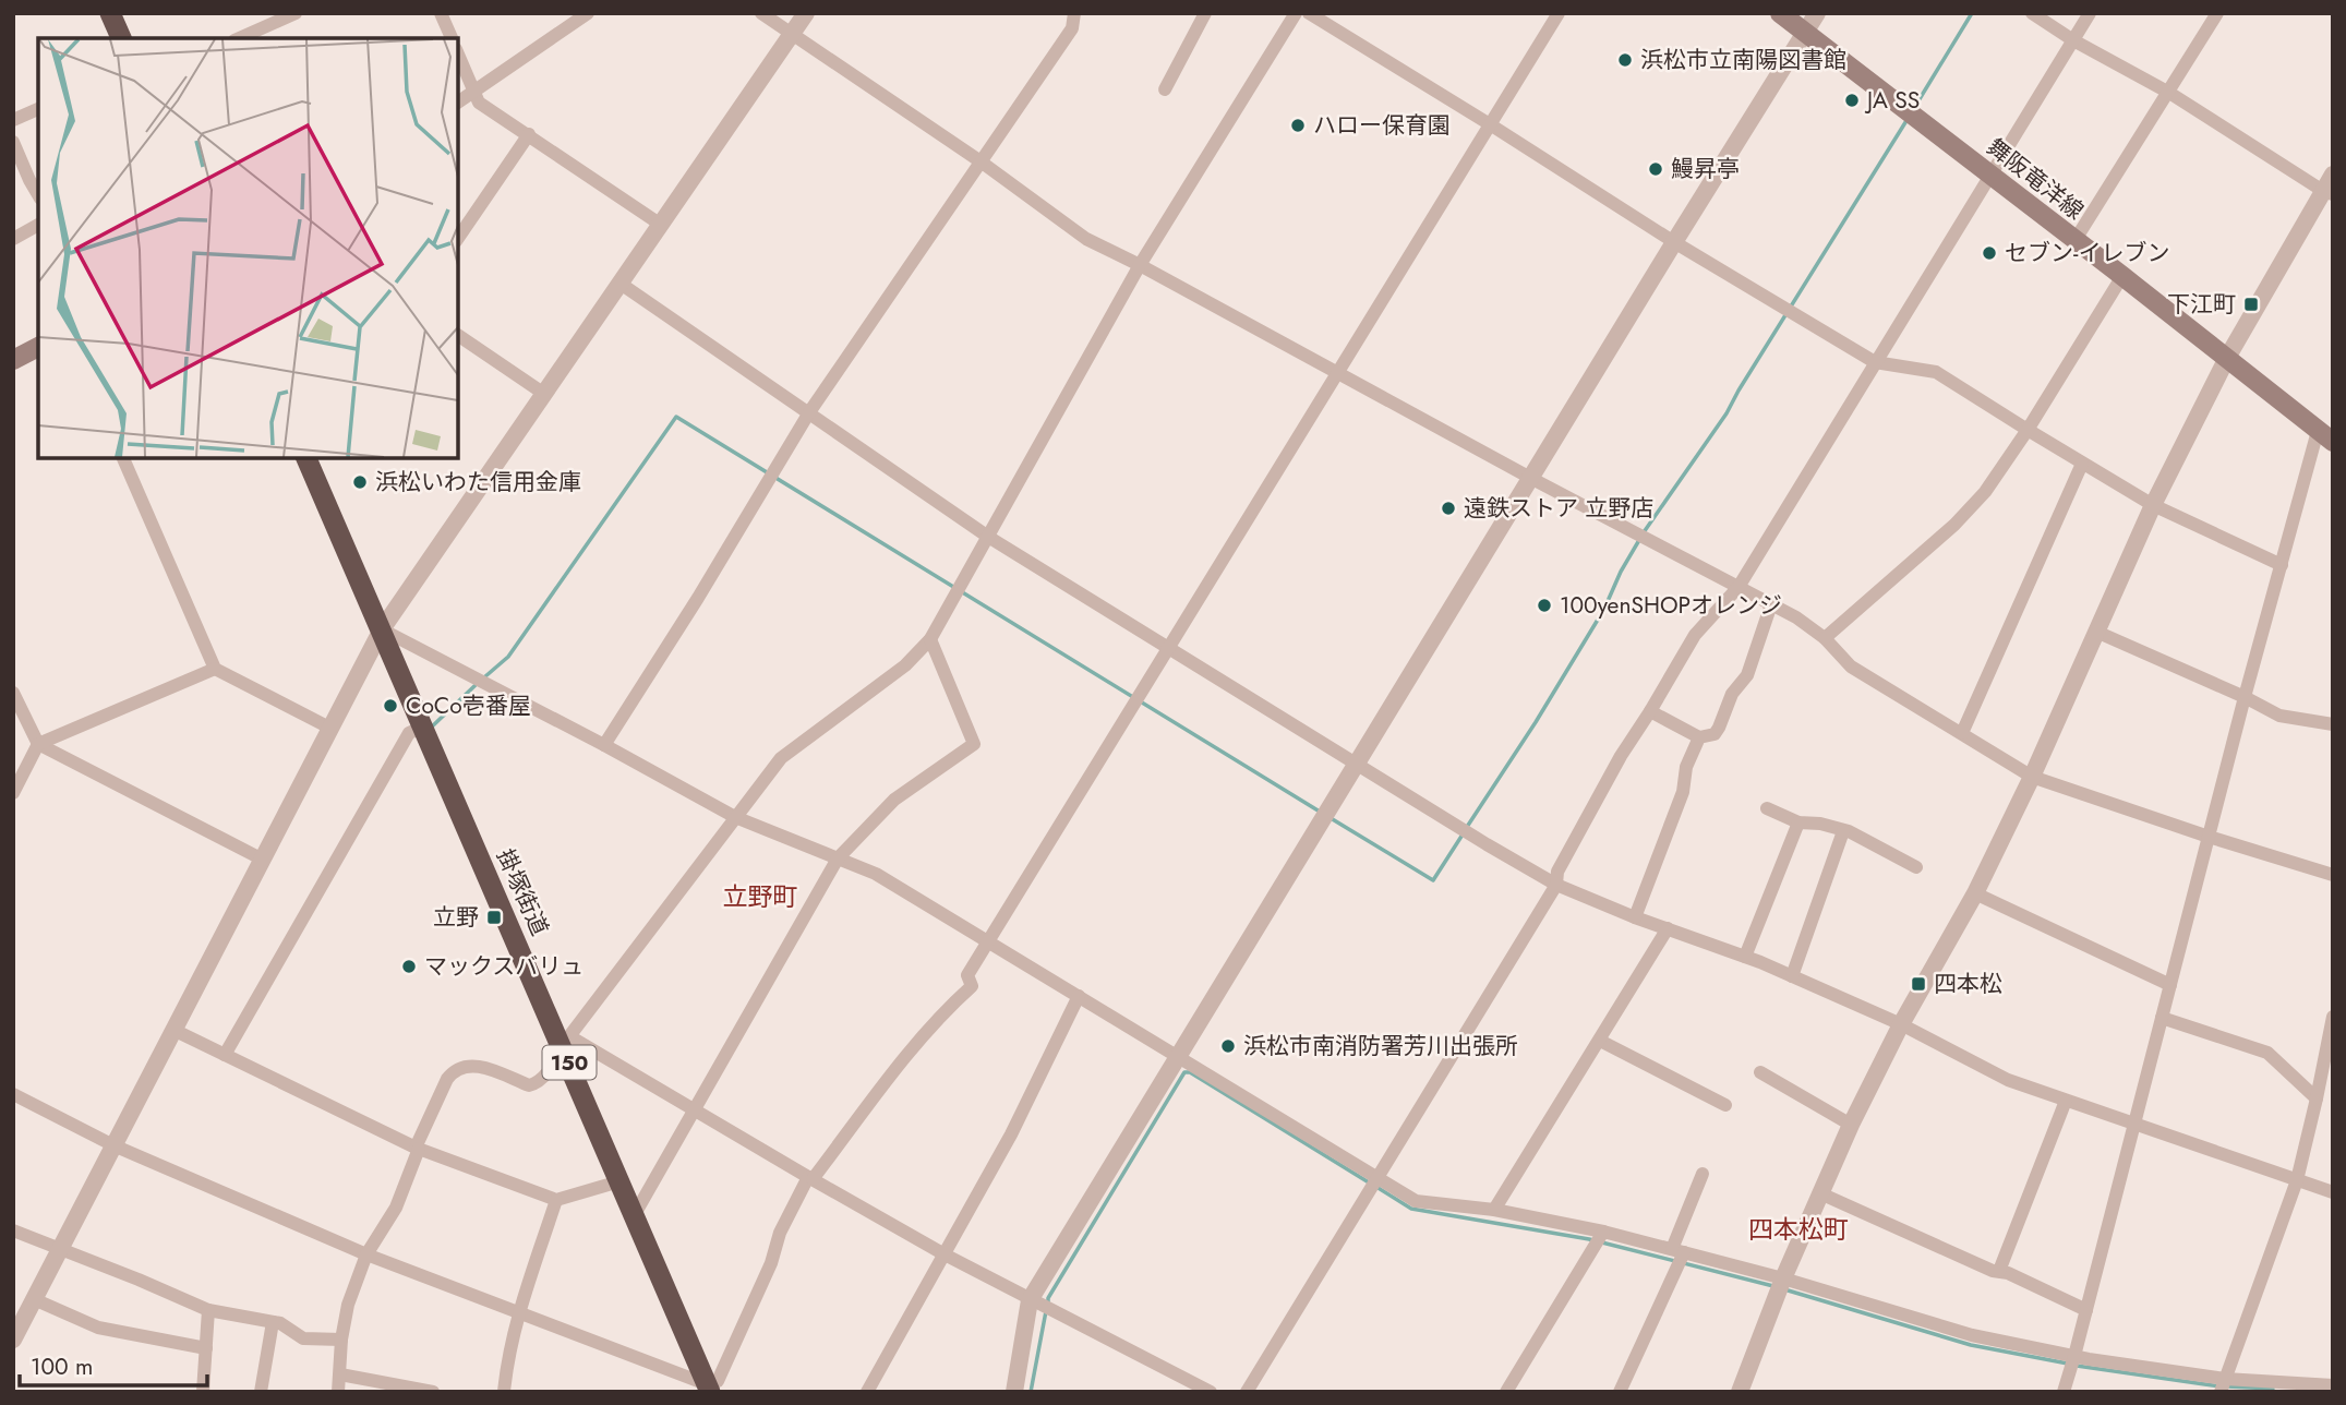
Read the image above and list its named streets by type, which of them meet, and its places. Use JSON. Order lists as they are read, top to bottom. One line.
{"streets":{"highway":["掛塚街道","150"],"main road":["舞阪竜洋線"]},"districts":["立野町","四本松町"],"places":{"other":["浜松市立南陽図書館","JA SS","ハロー保育園","鰻昇亭","セブン-イレブン","浜松いわた信用金庫","遠鉄ストア 立野店","100yenSHOPオレンジ","CoCo壱番屋","マックスバリュ","浜松市南消防署芳川出張所"],"transit":["下江町","立野","四本松"]},"scale_bar":"100 m"}
